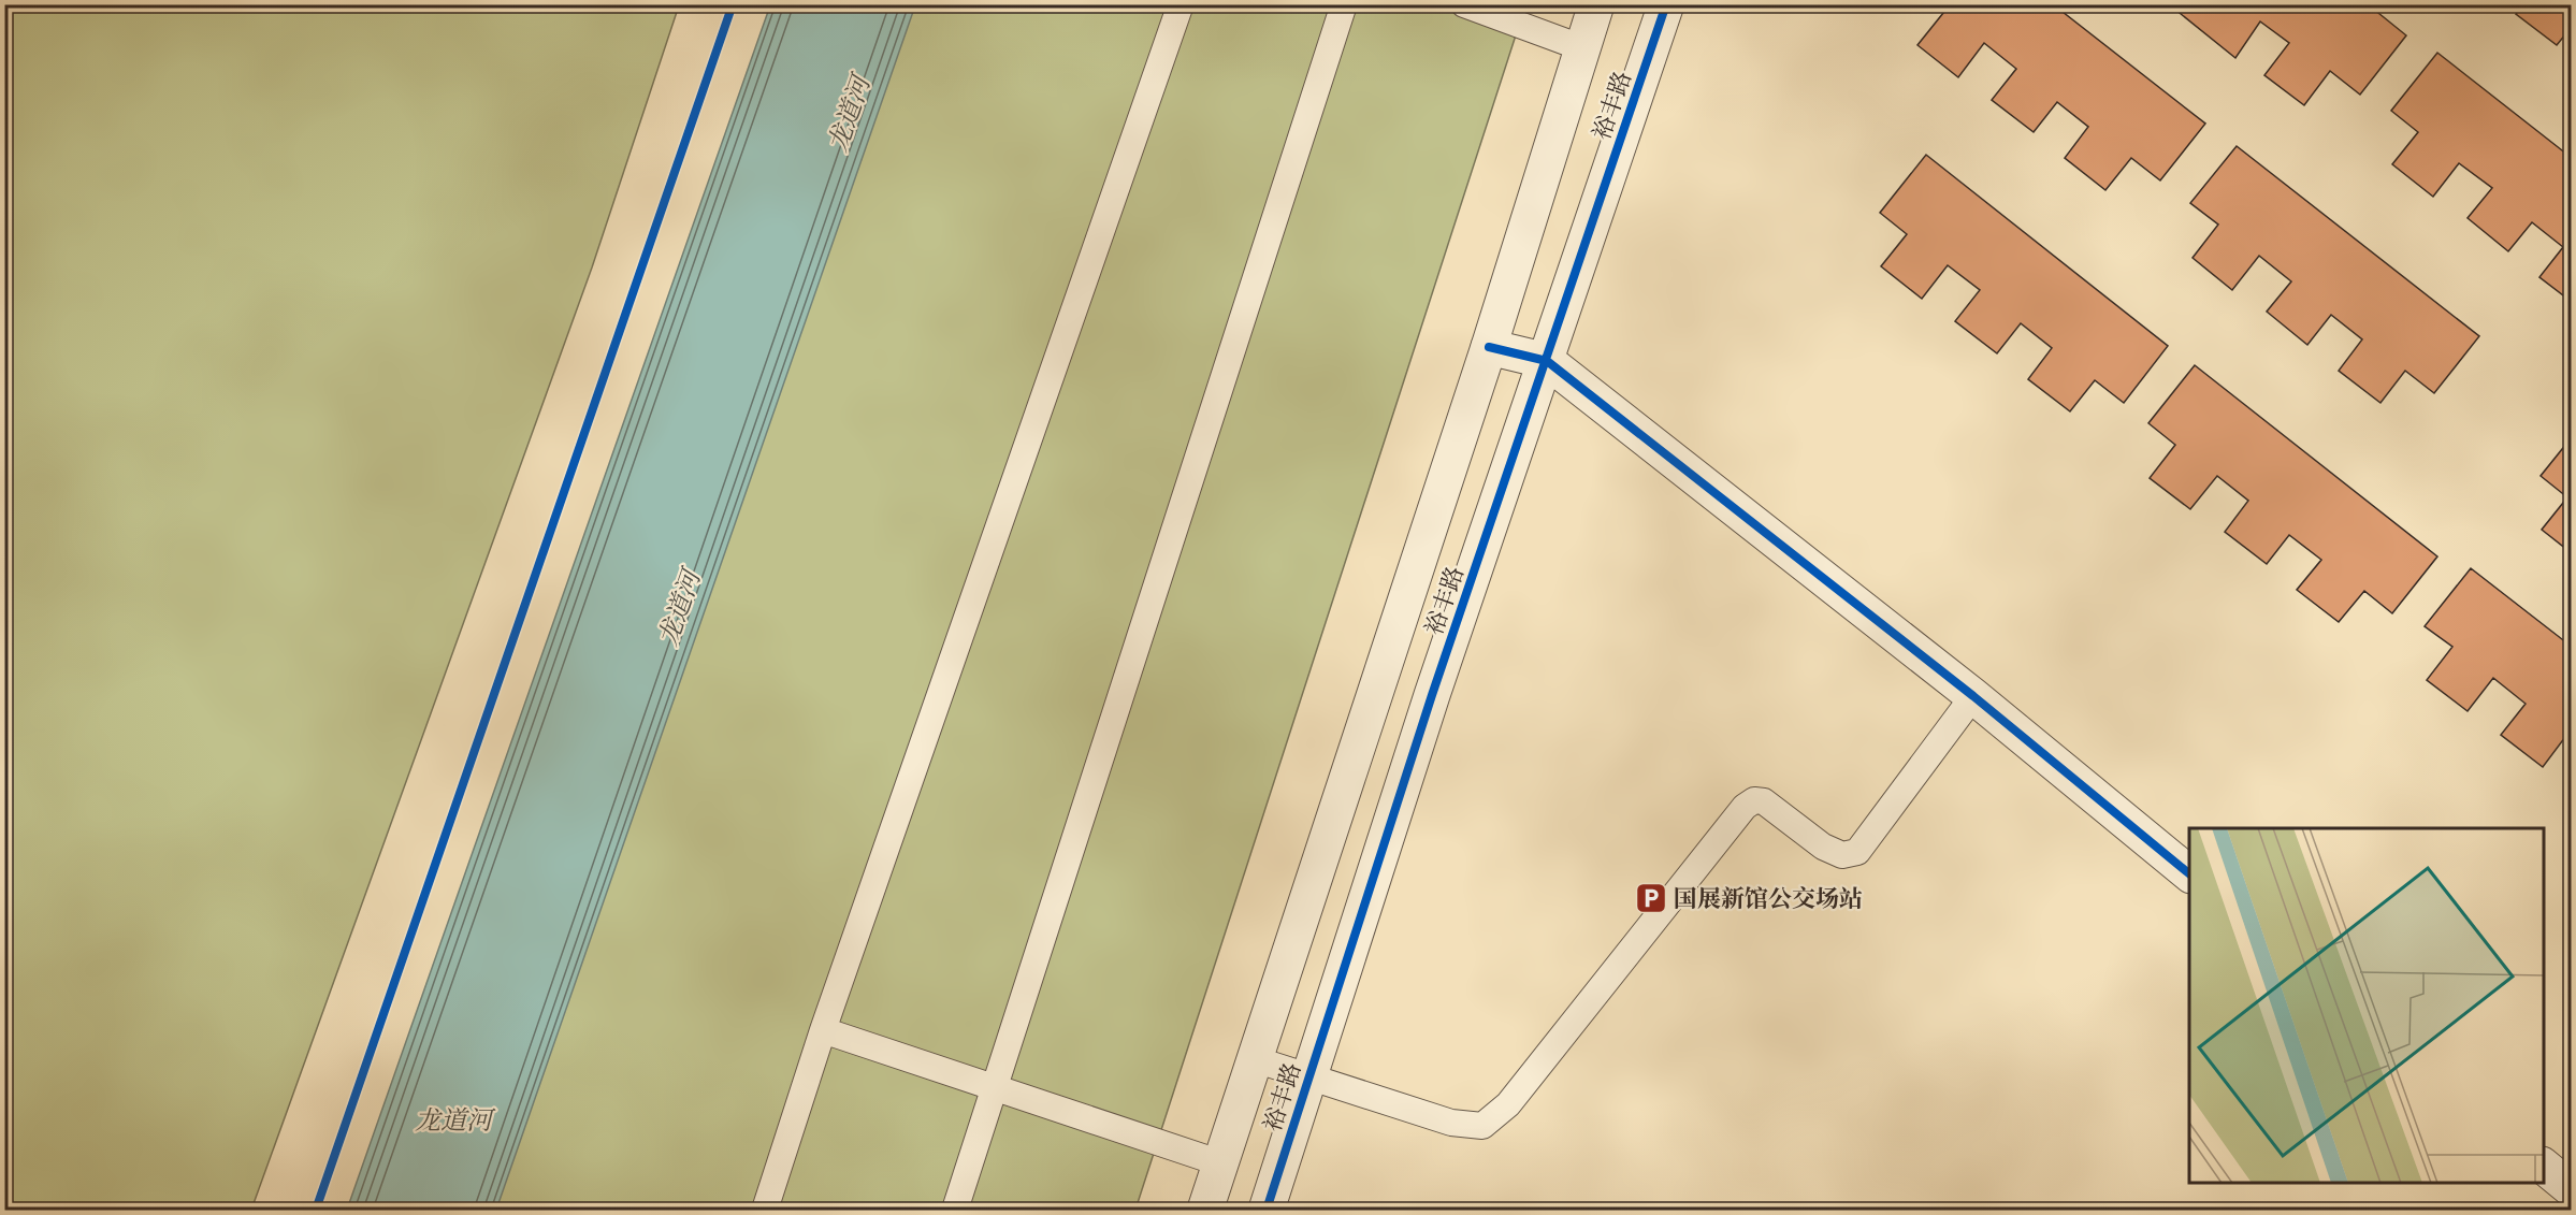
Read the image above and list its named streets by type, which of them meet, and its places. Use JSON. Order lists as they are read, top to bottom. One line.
{"streets":{"street":["裕丰路"]},"water":["龙道河"],"places":{"parking":["国展新馆公交场站"]}}
